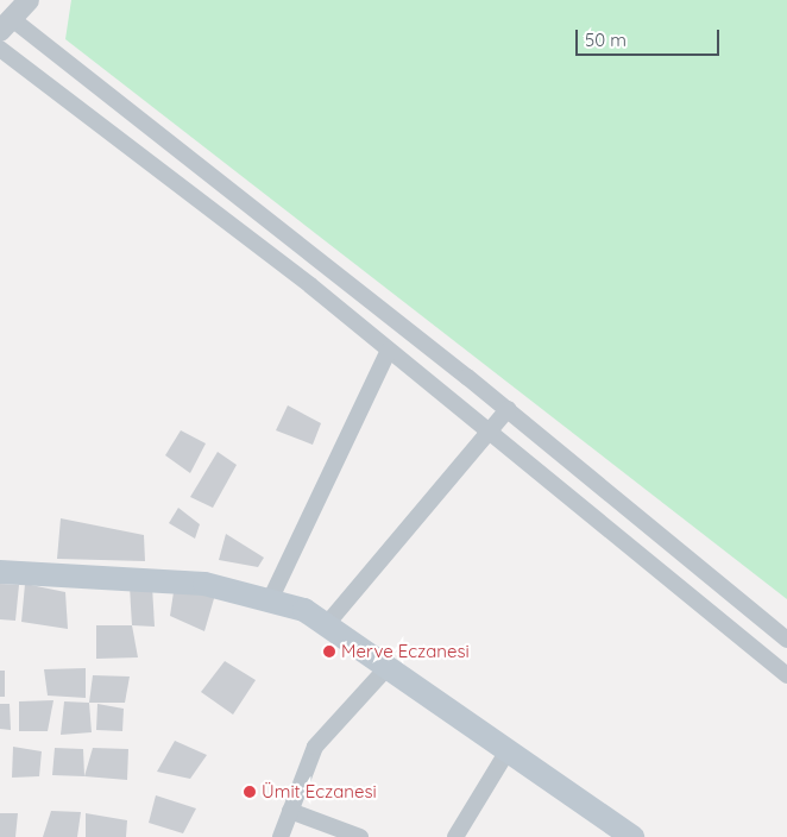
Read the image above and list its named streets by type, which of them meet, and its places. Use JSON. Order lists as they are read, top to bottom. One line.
{"places":["Merve Eczanesi","Ümit Eczanesi"],"scale_bar":"50 m"}
